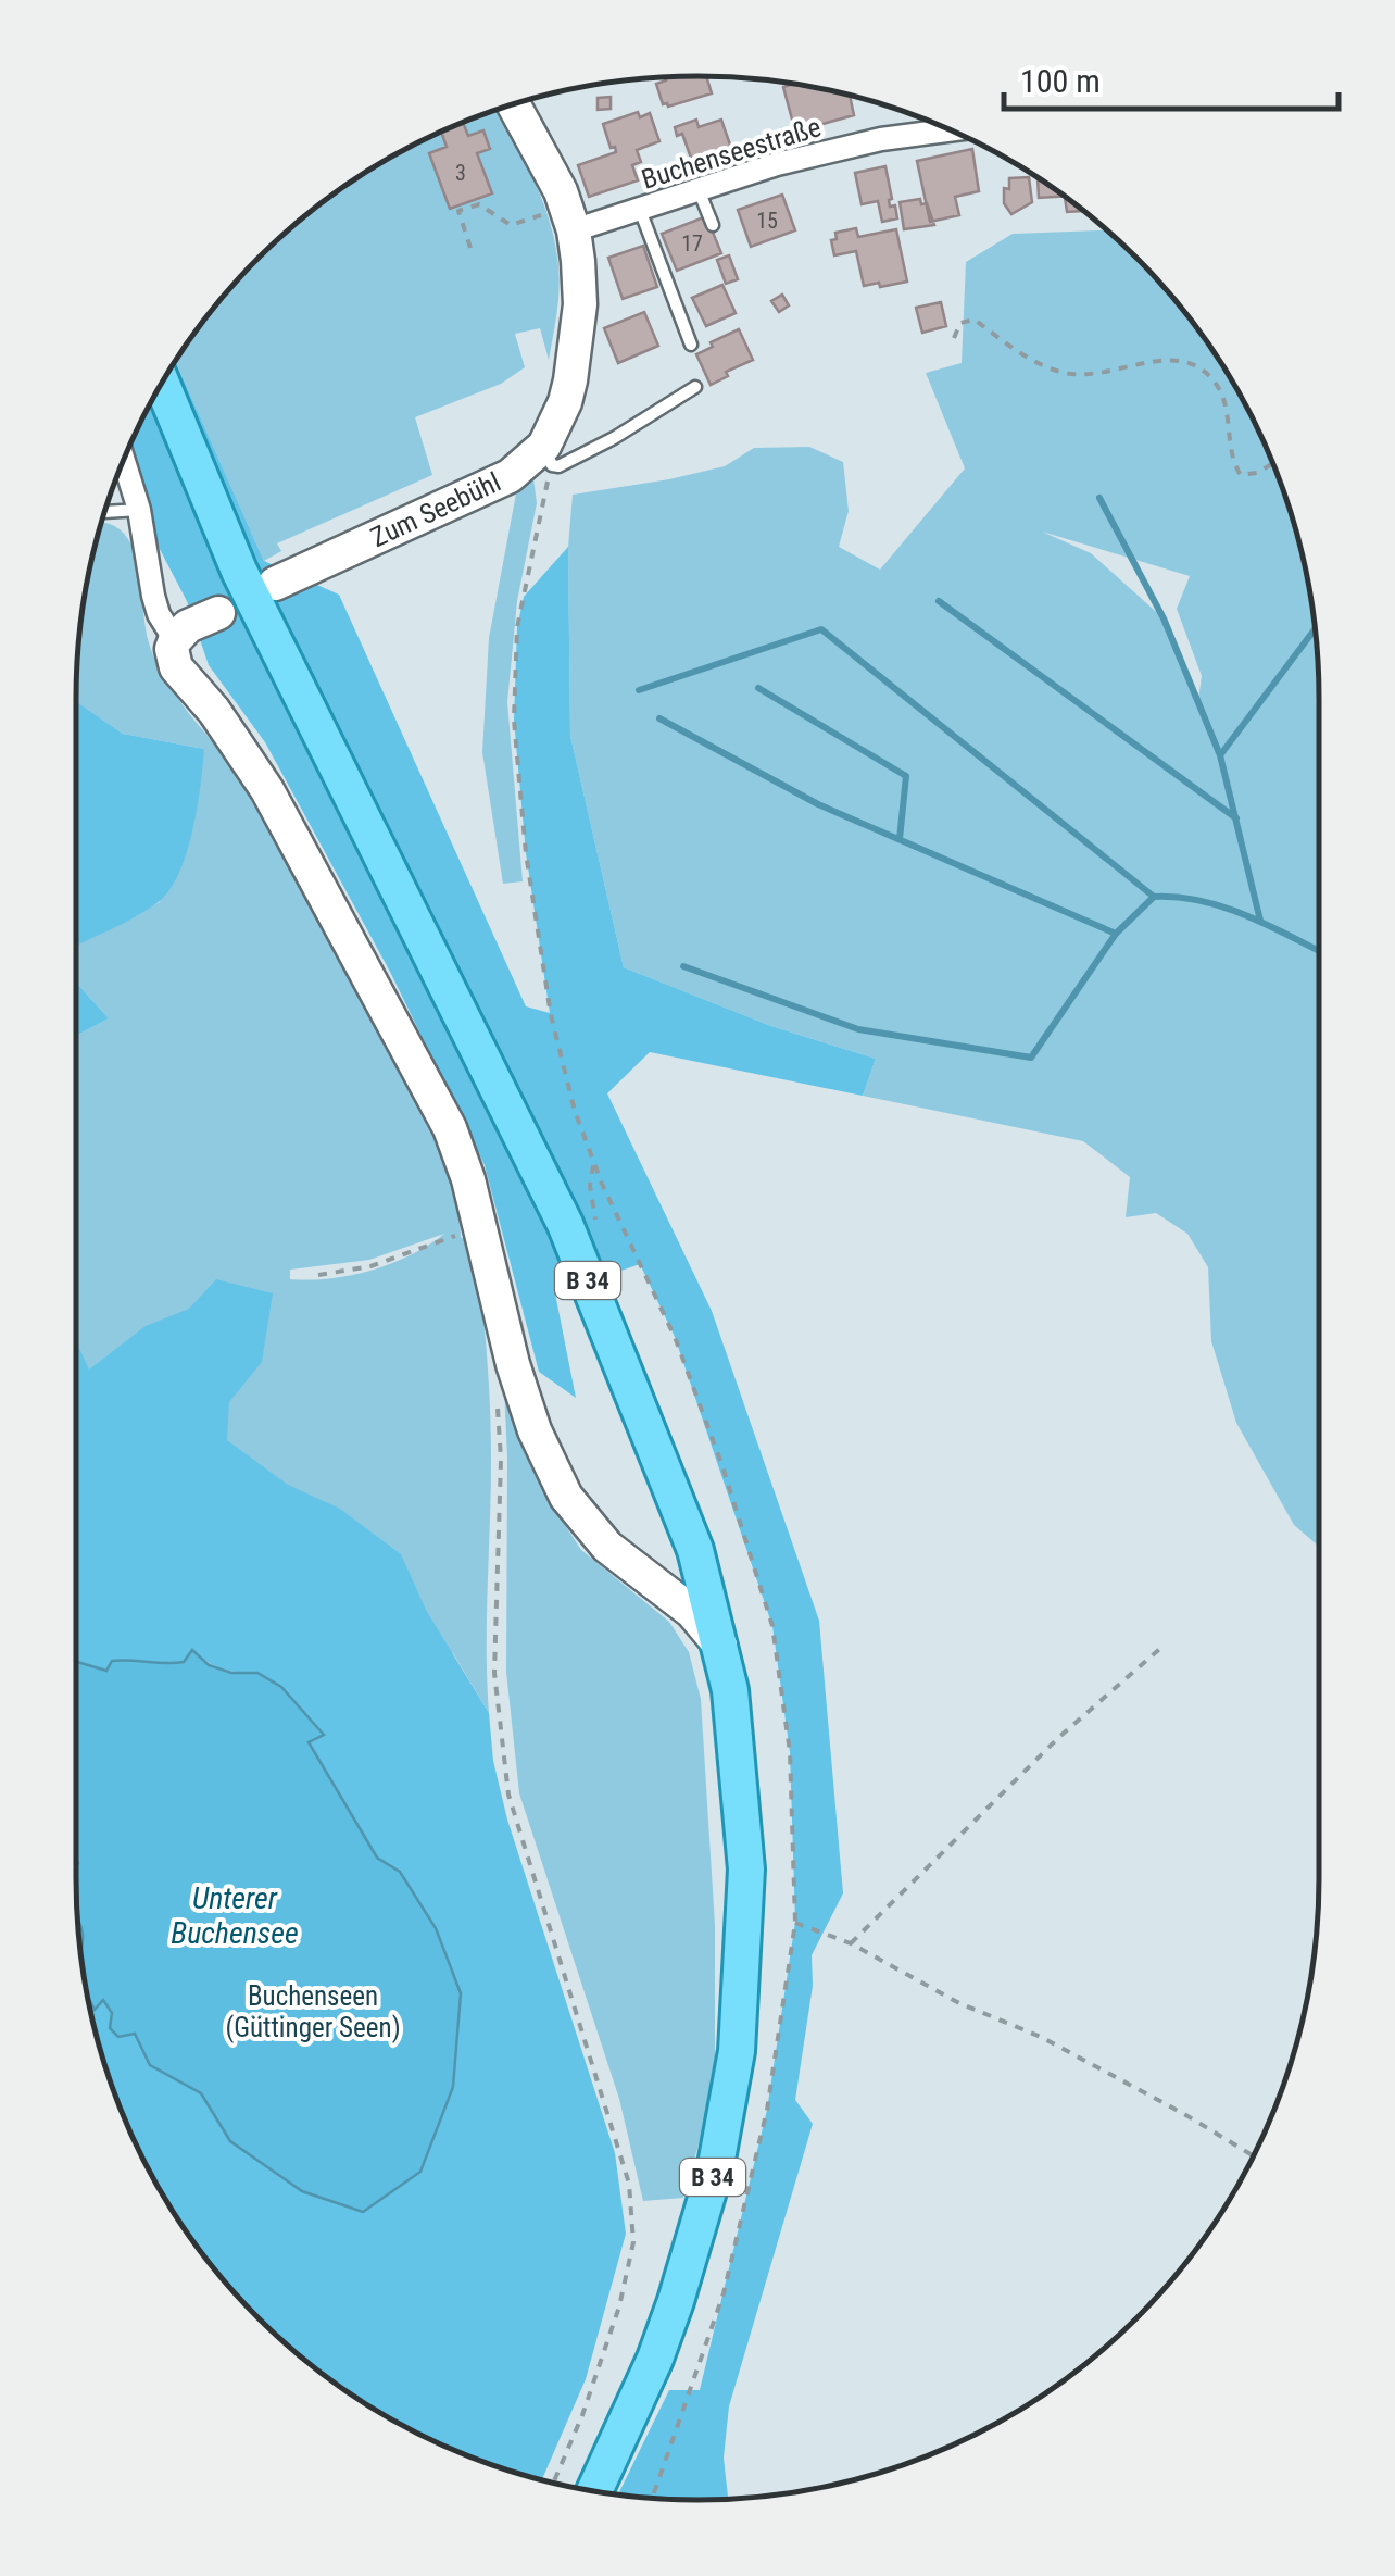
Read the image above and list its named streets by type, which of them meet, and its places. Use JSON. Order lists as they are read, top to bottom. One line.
{"streets":{"main road":["Zum Seebühl","B 34"],"street":["Buchenseestraße"]},"crossings":[["Buchenseestraße","Zum Seebühl"]],"water":["Unterer Buchensee"],"parks":["Buchenseen (Güttinger Seen)"],"house_numbers":["3","15","17"],"scale_bar":"100 m"}
